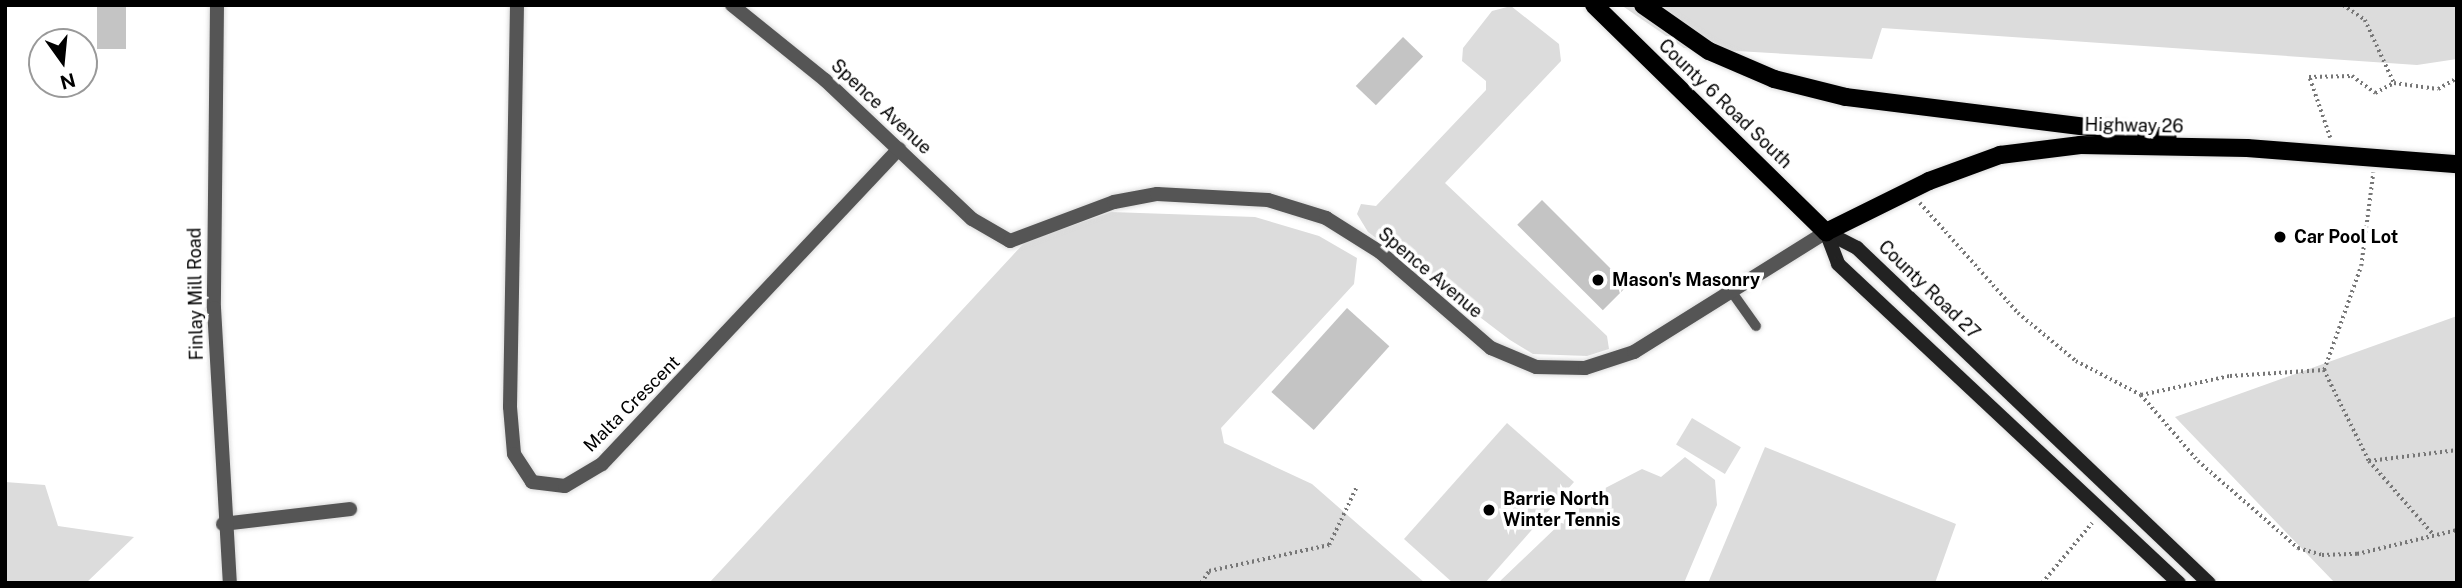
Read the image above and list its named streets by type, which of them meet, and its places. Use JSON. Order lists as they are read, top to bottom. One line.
{"streets":{"main road":["County 6 Road South","Highway 26","County Road 27"],"street":["Spence Avenue","Finlay Mill Road","Malta Crescent"]},"crossings":[["County 6 Road South","Spence Avenue"],["County 6 Road South","Highway 26"],["County 6 Road South","County Road 27"],["Spence Avenue","Highway 26"],["Spence Avenue","County Road 27"],["Spence Avenue","Malta Crescent"],["Highway 26","County Road 27"]],"places":["Car Pool Lot","Mason's Masonry","Barrie North Winter Tennis"],"north":"bottom"}
